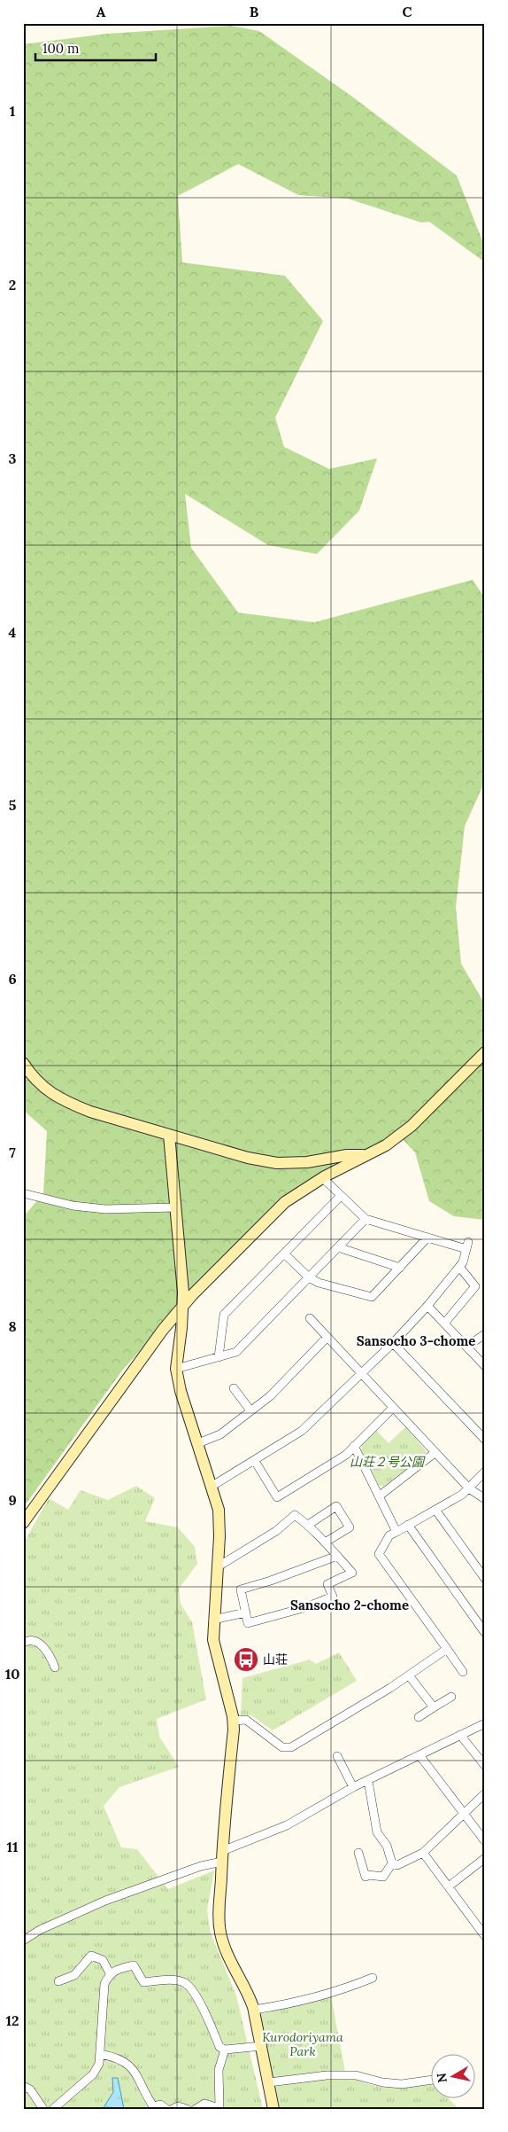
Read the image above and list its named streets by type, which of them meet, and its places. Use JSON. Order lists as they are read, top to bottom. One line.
{"districts":["Sansocho 3-chome","Sansocho 2-chome"],"parks":["山荘２号公園","Kurodoriyama Park"],"places":{"bus stop":["山荘"]},"scale_bar":"100 m","north":"left","grid":{"columns":["A","B","C"],"rows":["1","2","3","4","5","6","7","8","9","10","11","12"]}}
